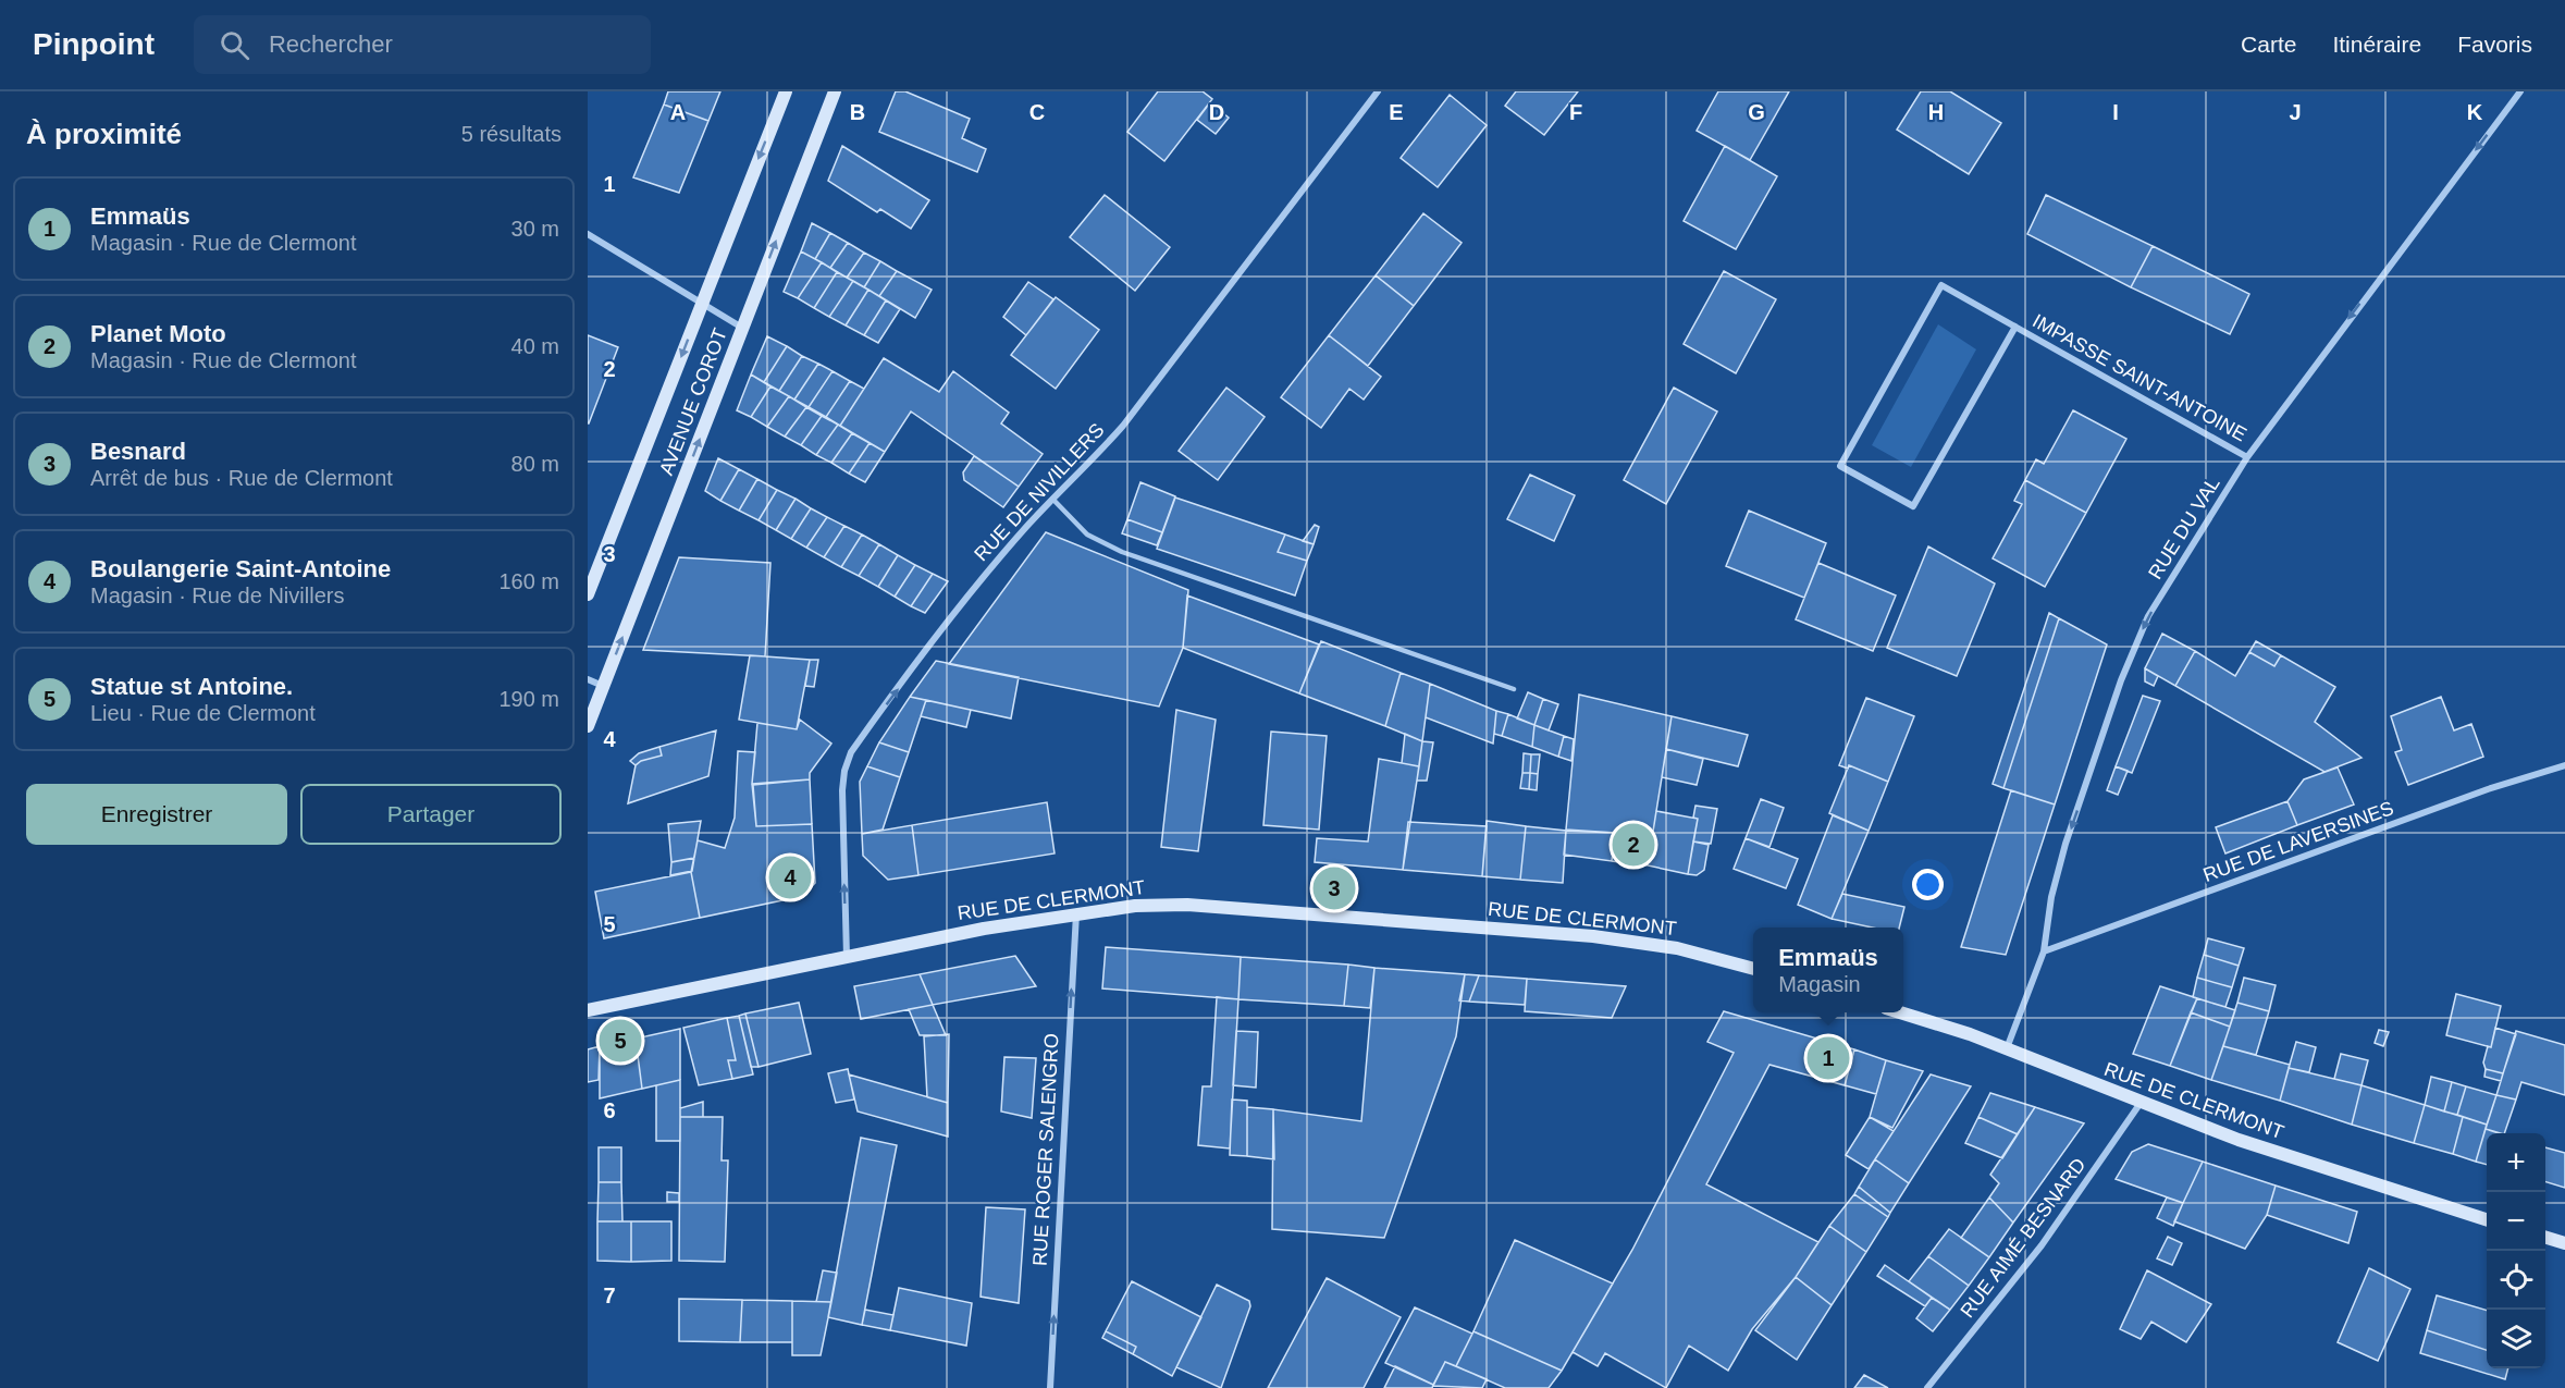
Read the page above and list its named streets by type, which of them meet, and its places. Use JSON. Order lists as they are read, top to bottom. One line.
{"streets":{"main road":["AVENUE COROT","RUE DE CLERMONT"],"street":["IMPASSE SAINT-ANTOINE","RUE DE NIVILLERS","RUE DU VAL","RUE DE LAVERSINES","RUE ROGER SALENGRO","RUE AIMÉ BESNARD"]},"crossings":[["IMPASSE SAINT-ANTOINE","RUE DU VAL"],["RUE DE NIVILLERS","RUE DE CLERMONT"],["RUE DU VAL","RUE DE LAVERSINES"],["RUE DU VAL","RUE DE CLERMONT"],["RUE DE CLERMONT","RUE ROGER SALENGRO"],["RUE DE CLERMONT","RUE AIMÉ BESNARD"]],"one_way":["RUE DE NIVILLERS","RUE DU VAL","RUE ROGER SALENGRO"],"page":{"header":"Pinpoint","search":"Rechercher","nav":["Carte","Itinéraire","Favoris"],"heading":["À proximité","5 résultats"],"list":[{"mark":"1","name":"Emmaüs","note":"Magasin · Rue de Clermont","value":"30 m"},{"mark":"2","name":"Planet Moto","note":"Magasin · Rue de Clermont","value":"40 m"},{"mark":"3","name":"Besnard","note":"Arrêt de bus · Rue de Clermont","value":"80 m"},{"mark":"4","name":"Boulangerie Saint-Antoine","note":"Magasin · Rue de Nivillers","value":"160 m"},{"mark":"5","name":"Statue st Antoine.","note":"Lieu · Rue de Clermont","value":"190 m"}],"buttons":["Enregistrer","Partager"],"pins":["2","4","3","5","1"],"popup":["Emmaüs","Magasin"],"map_buttons":["+","−"]},"grid":{"columns":["A","B","C","D","E","F","G","H","I","J","K"],"rows":["1","2","3","4","5","6","7"]}}
